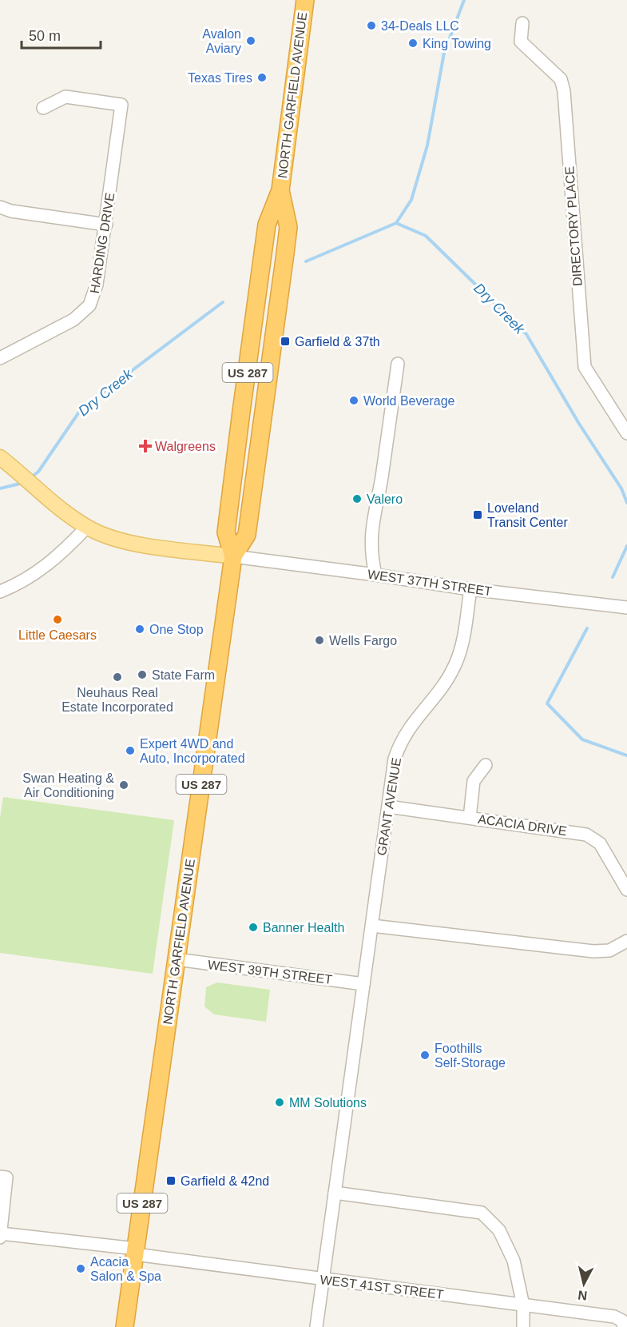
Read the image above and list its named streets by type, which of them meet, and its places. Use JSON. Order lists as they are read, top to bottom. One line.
{"streets":{"highway":["NORTH GARFIELD AVENUE","US 287"],"street":["DIRECTORY PLACE","HARDING DRIVE","WEST 37TH STREET","GRANT AVENUE","ACACIA DRIVE","WEST 39TH STREET","WEST 41ST STREET"]},"crossings":[["NORTH GARFIELD AVENUE","WEST 37TH STREET"],["NORTH GARFIELD AVENUE","WEST 39TH STREET"],["NORTH GARFIELD AVENUE","WEST 41ST STREET"],["WEST 37TH STREET","GRANT AVENUE"],["GRANT AVENUE","ACACIA DRIVE"],["GRANT AVENUE","WEST 39TH STREET"],["GRANT AVENUE","WEST 41ST STREET"]],"water":["Dry Creek"],"places":{"other":["34-Deals LLC","Avalon Aviary","King Towing","Texas Tires","World Beverage","Valero","Little Caesars","One Stop","Wells Fargo","State Farm","Neuhaus Real Estate Incorporated","Expert 4WD and Auto, Incorporated","Swan Heating & Air Conditioning","Banner Health","Foothills Self-Storage","MM Solutions","Acacia Salon & Spa"],"transit":["Garfield & 37th","Loveland Transit Center","Garfield & 42nd"],"health":["Walgreens"]},"scale_bar":"50 m","north":"bottom"}
